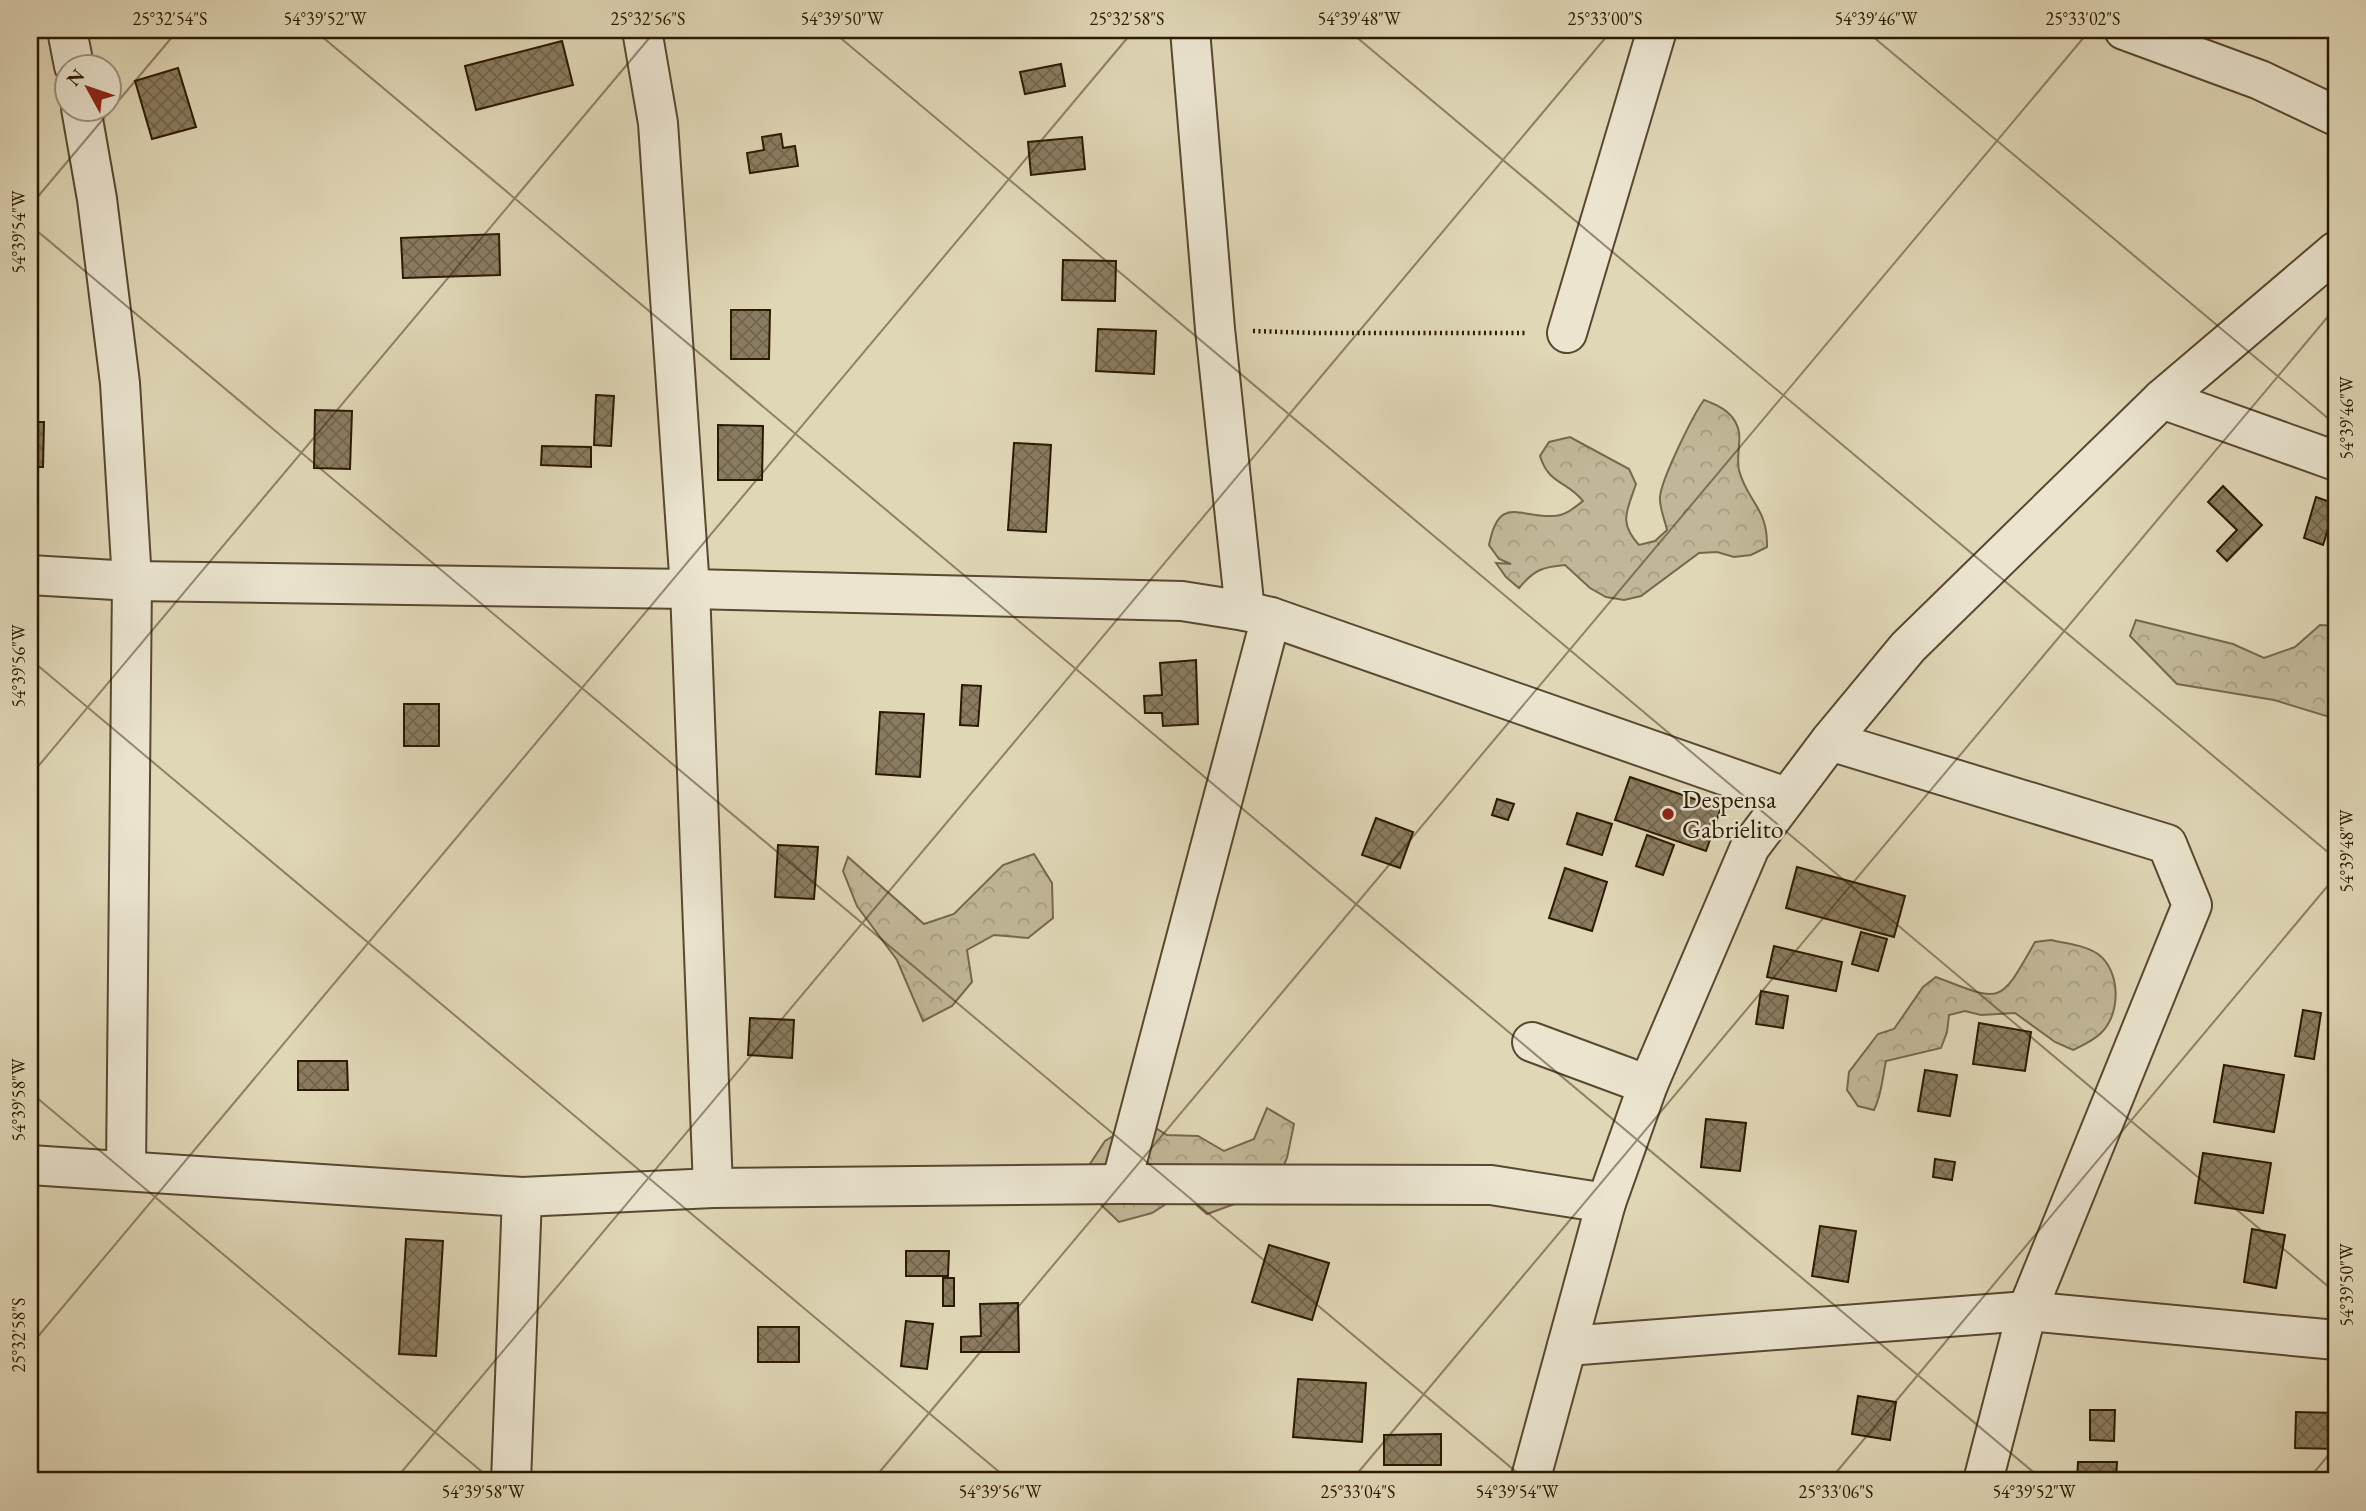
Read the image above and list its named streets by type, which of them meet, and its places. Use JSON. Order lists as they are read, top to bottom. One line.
{"places":["Despensa Gabrielito"],"north":"top left","coordinates":["25°32'54\"S","54°39'52\"W","25°32'56\"S","54°39'50\"W","25°32'58\"S","54°39'48\"W","25°33'00\"S","54°39'46\"W","25°33'02\"S","54°39'54\"W","54°39'56\"W","54°39'58\"W","25°33'04\"S","25°33'06\"S"]}
